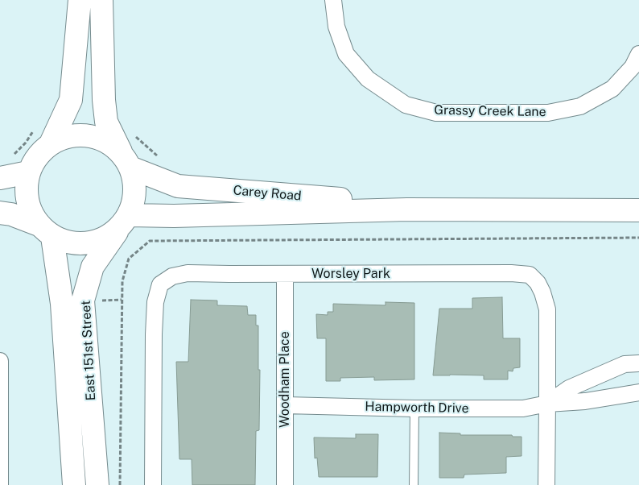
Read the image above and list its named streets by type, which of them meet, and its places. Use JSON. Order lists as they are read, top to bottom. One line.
{"streets":{"street":["Grassy Creek Lane","Carey Road","Worsley Park","East 151st Street","Woodham Place","Hampworth Drive"]},"crossings":[["Carey Road","East 151st Street"],["Worsley Park","Woodham Place"],["Worsley Park","Hampworth Drive"],["Woodham Place","Hampworth Drive"]]}
